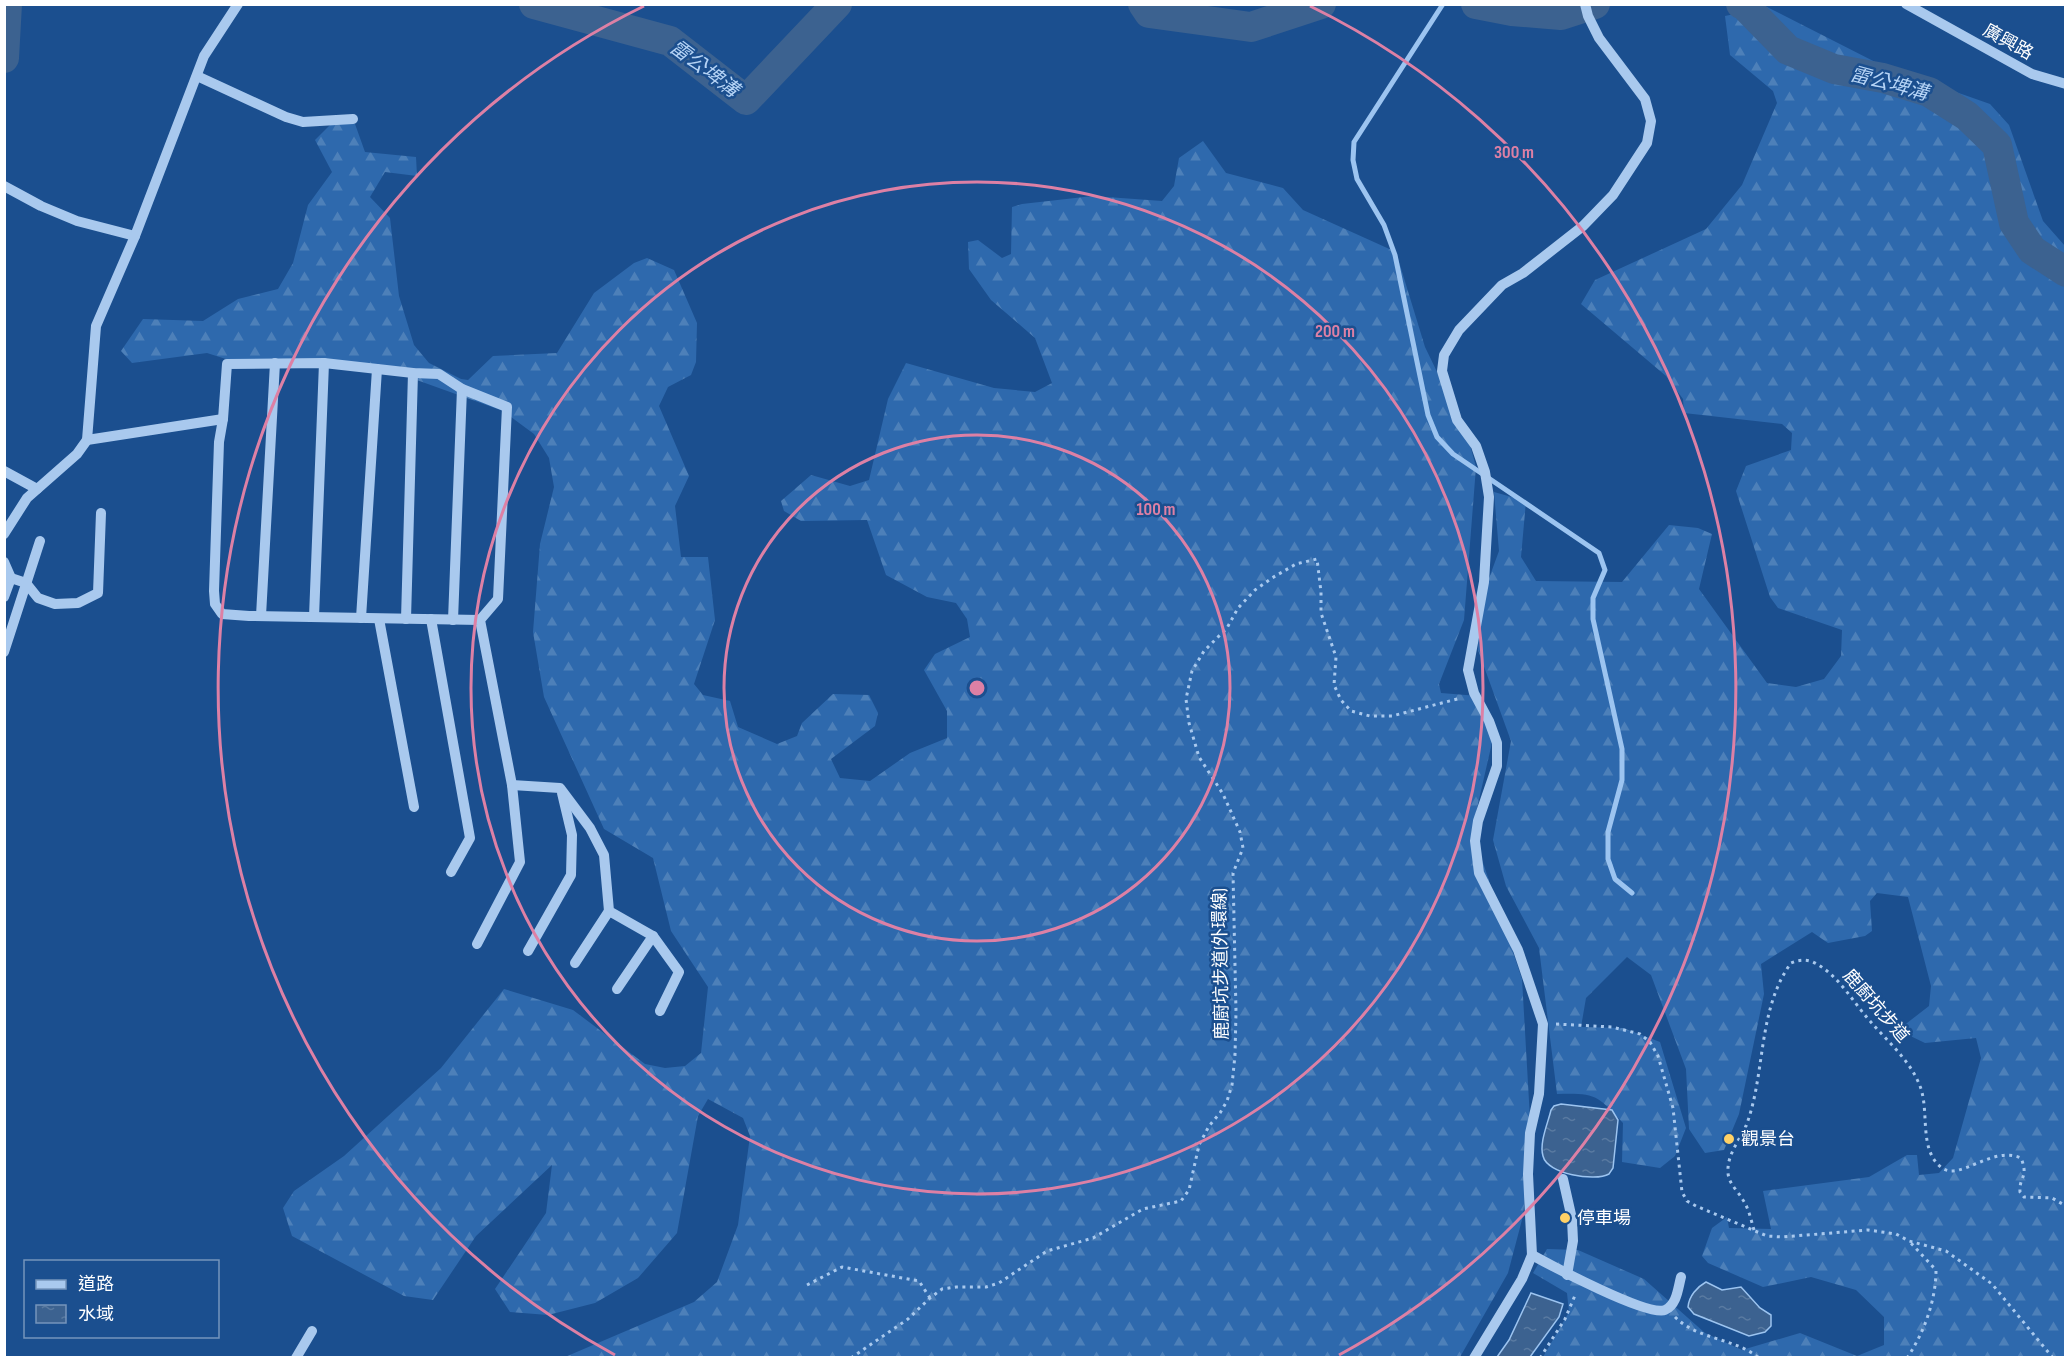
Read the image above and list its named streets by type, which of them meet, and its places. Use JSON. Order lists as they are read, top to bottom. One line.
{"streets":{"street":["廣興路"],"path":["鹿廚坑步道(外環線)","鹿廚坑步道"]},"water":["雷公埤溝"],"places":["觀景台","停車場"],"legend":["道路","水域"],"rings":["300 m","200 m","100 m"]}
